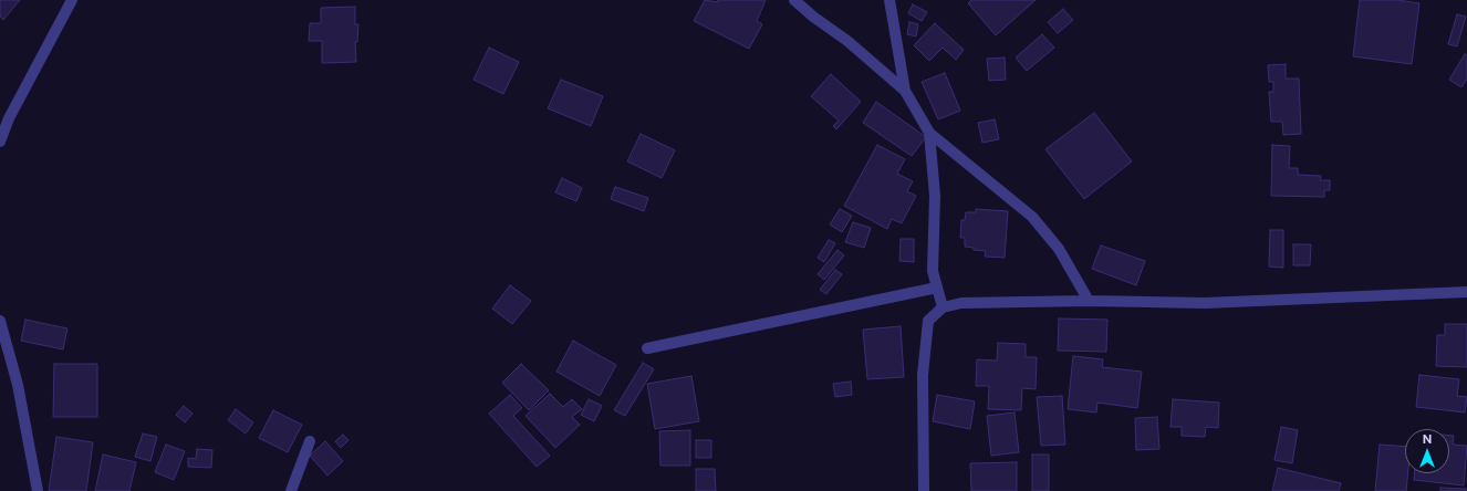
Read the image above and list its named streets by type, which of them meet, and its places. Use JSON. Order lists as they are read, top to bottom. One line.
{"north":"top"}
